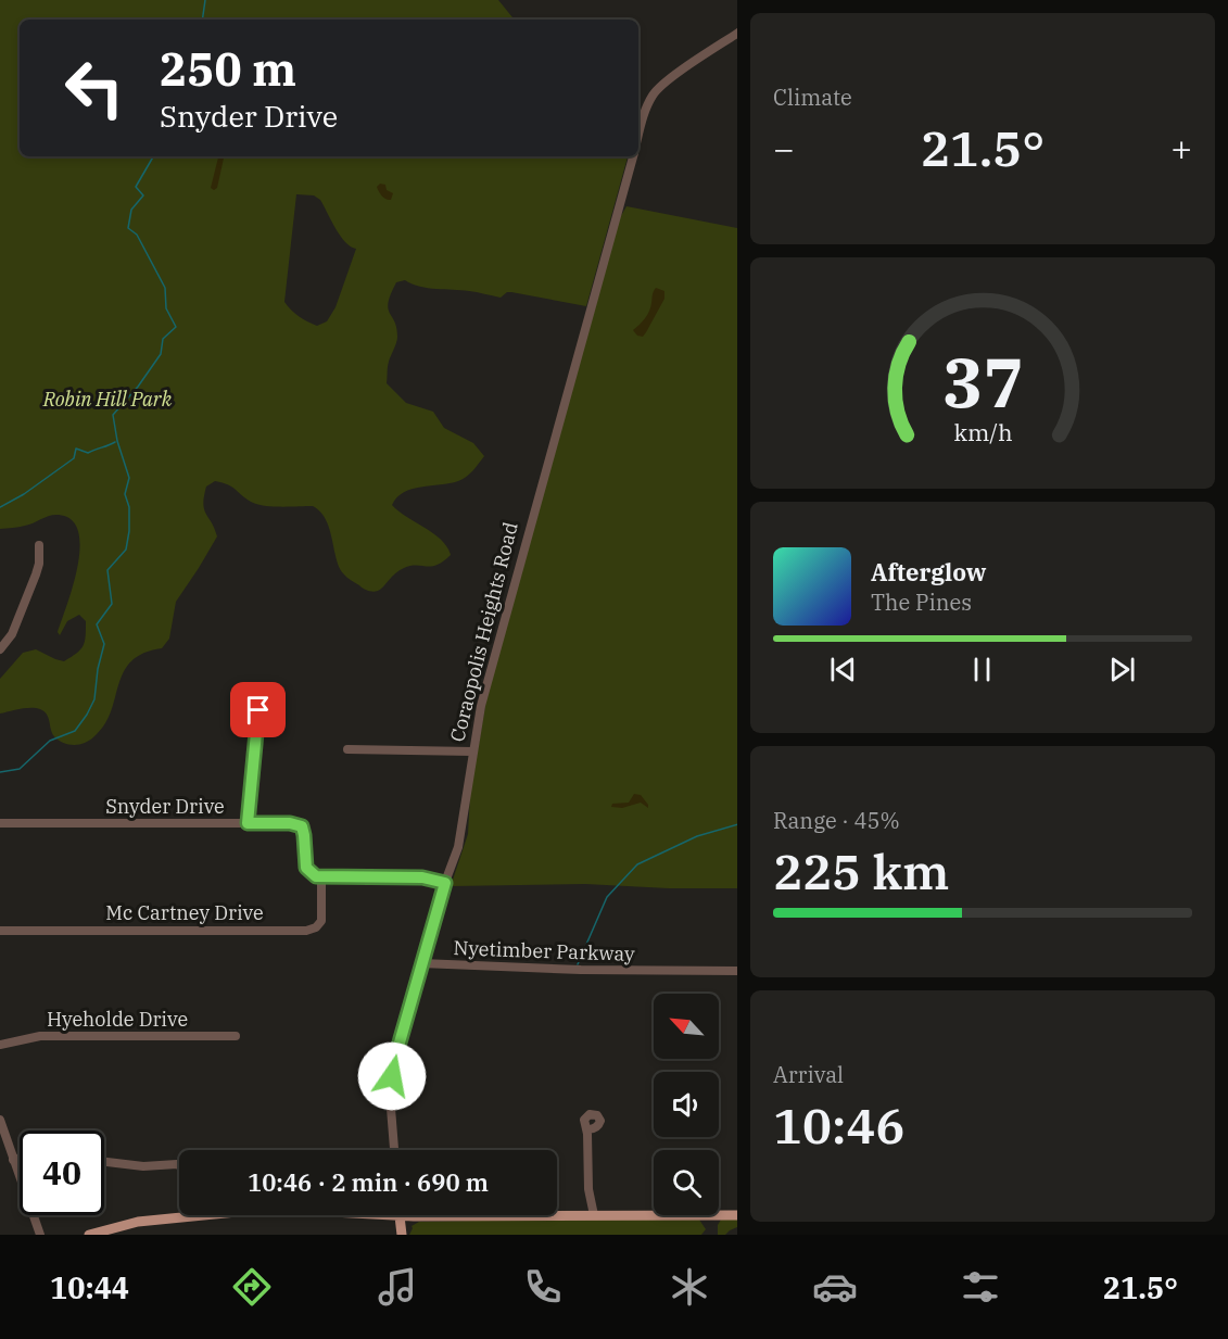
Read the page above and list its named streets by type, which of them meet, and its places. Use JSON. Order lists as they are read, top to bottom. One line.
{"streets":{"street":["Coraopolis Heights Road","Snyder Drive","Mc Cartney Drive","Nyetimber Parkway","Hyeholde Drive"]},"crossings":[["Coraopolis Heights Road","Nyetimber Parkway"],["Snyder Drive","Mc Cartney Drive"]],"parks":["Robin Hill Park"],"north":"top left","page":{"tile":["Climate",["Range · 45%","225 km"],["Arrival","10:46"]],"turn":["250 m","Snyder Drive"],"heat":["−","21.5°","+"],"song":["Afterglow","The Pines"],"limit":"40","trip":"10:46 · 2 min · 690 m","tabs":["10:44","21.5°"],"gauge":["37","km/h"]}}
